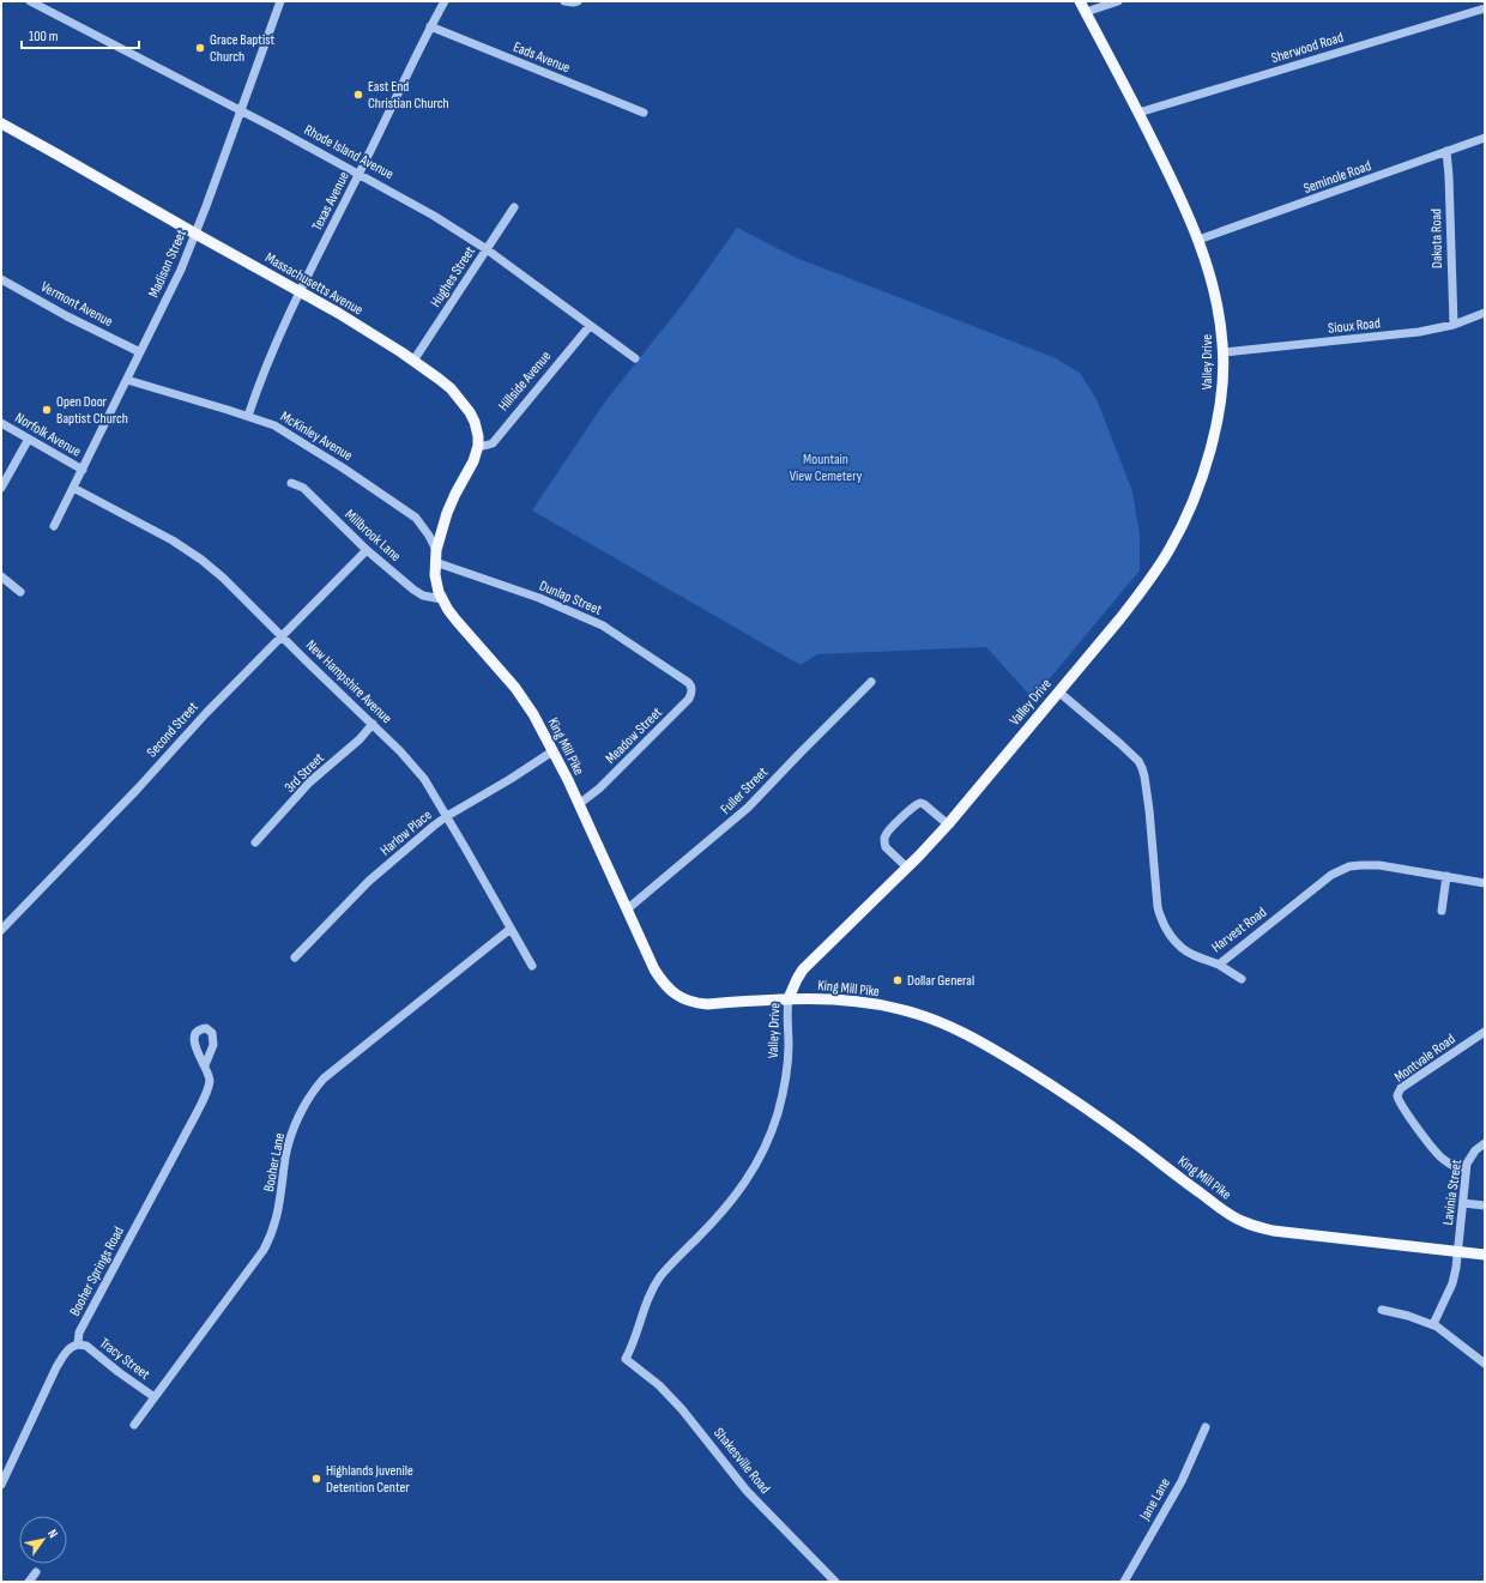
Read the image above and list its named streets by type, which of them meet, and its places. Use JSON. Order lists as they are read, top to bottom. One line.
{"streets":{"main road":["Massachusetts Avenue","Valley Drive","King Mill Pike"],"street":["Sherwood Road","Eads Avenue","Rhode Island Avenue","Seminole Road","Texas Avenue","Dakota Road","Madison Street","Hughes Street","Vermont Avenue","Sioux Road","Hillside Avenue","Norfolk Avenue","McKinley Avenue","Millbrook Lane","Dunlap Street","New Hampshire Avenue","Second Street","Meadow Street","3rd Street","Fuller Street","Harlow Place","Harvest Road","Montvale Road","Booher Lane","Lavinia Street","Booher Springs Road","Tracy Street","Shakesville Road","Jane Lane"]},"crossings":[["Sherwood Road","Valley Drive"],["Eads Avenue","Texas Avenue"],["Rhode Island Avenue","Texas Avenue"],["Rhode Island Avenue","Madison Street"],["Rhode Island Avenue","Hughes Street"],["Rhode Island Avenue","Hillside Avenue"],["Seminole Road","Dakota Road"],["Seminole Road","Valley Drive"],["Texas Avenue","Massachusetts Avenue"],["Texas Avenue","McKinley Avenue"],["Dakota Road","Sioux Road"],["Madison Street","Massachusetts Avenue"],["Madison Street","Vermont Avenue"],["Madison Street","Norfolk Avenue"],["Madison Street","McKinley Avenue"],["Madison Street","New Hampshire Avenue"],["Hughes Street","Massachusetts Avenue"],["Massachusetts Avenue","Hillside Avenue"],["Massachusetts Avenue","McKinley Avenue"],["Massachusetts Avenue","Dunlap Street"],["Massachusetts Avenue","King Mill Pike"],["Sioux Road","Valley Drive"],["Valley Drive","King Mill Pike"],["Valley Drive","Harvest Road"],["Valley Drive","Shakesville Road"],["McKinley Avenue","Dunlap Street"],["McKinley Avenue","King Mill Pike"],["Millbrook Lane","Second Street"],["Millbrook Lane","King Mill Pike"],["Dunlap Street","Meadow Street"],["Dunlap Street","King Mill Pike"],["New Hampshire Avenue","Second Street"],["New Hampshire Avenue","3rd Street"],["New Hampshire Avenue","Harlow Place"],["New Hampshire Avenue","Booher Lane"],["Meadow Street","King Mill Pike"],["King Mill Pike","Fuller Street"],["King Mill Pike","Harlow Place"],["King Mill Pike","Lavinia Street"],["Montvale Road","Lavinia Street"],["Booher Lane","Tracy Street"],["Booher Springs Road","Tracy Street"]],"parks":["Mountain View Cemetery"],"places":["Grace Baptist Church","East End Christian Church","Open Door Baptist Church","Dollar General","Highlands Juvenile Detention Center"],"scale_bar":"100 m","north":"top right"}
